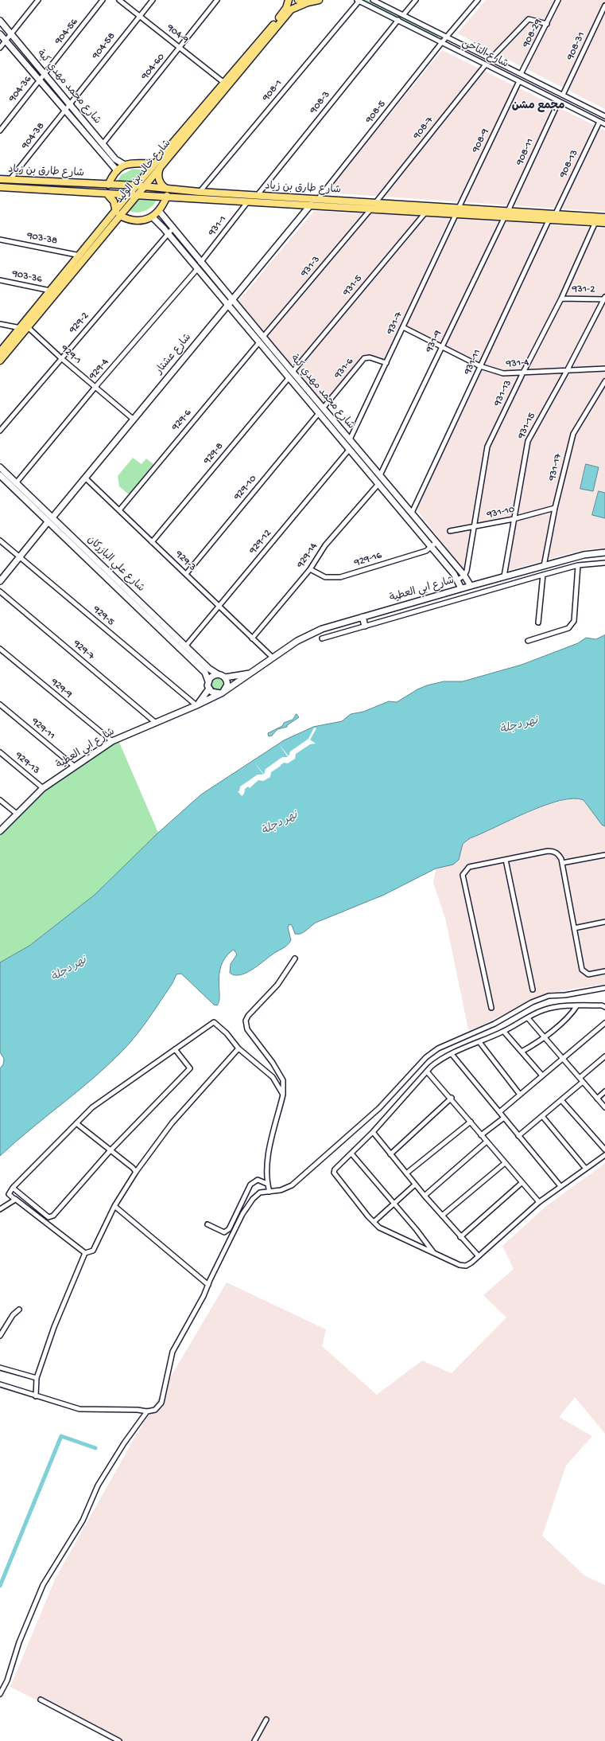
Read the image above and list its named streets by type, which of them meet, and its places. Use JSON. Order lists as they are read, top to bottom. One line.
{"streets":{"main road":["شارع طارق بن زياد","شارع خالد بن الوليد"],"street":["904-56","908-29","904-9","904-58","908-31","شارع التآخي","904-60","شارع محمد مهدي كبة","904-36","908-1","908-3","908-5","908-7","904-38","908-9","908-11","908-13","931-1","903-38","931-3","903-36","931-5","931-2","929-2","931-7","931-9","شارع عشتار","929-1","931-11","931-4","931-6","929-4","931-13","929-6","931-15","929-8","931-17","929-10","931-10","929-12","929-14","929-16","929-3","شارع علي البازركان","شارع ابي العطية","929-5","929-7","929-9","929-11","929-13"]},"crossings":[["904-56","شارع محمد مهدي كبة"],["904-56","904-36"],["908-29","شارع التآخي"],["904-9","904-58"],["904-9","904-60"],["904-9","شارع خالد بن الوليد"],["904-58","شارع محمد مهدي كبة"],["904-58","904-38"],["908-31","شارع التآخي"],["شارع التآخي","908-1"],["شارع التآخي","908-3"],["شارع التآخي","908-5"],["شارع التآخي","908-7"],["شارع التآخي","908-9"],["شارع التآخي","908-11"],["شارع التآخي","908-13"],["904-60","شارع محمد مهدي كبة"],["شارع محمد مهدي كبة","904-36"],["شارع محمد مهدي كبة","904-38"],["شارع محمد مهدي كبة","931-1"],["شارع محمد مهدي كبة","931-3"],["شارع محمد مهدي كبة","931-5"],["شارع محمد مهدي كبة","929-2"],["شارع محمد مهدي كبة","931-7"],["شارع محمد مهدي كبة","931-9"],["شارع محمد مهدي كبة","شارع عشتار"],["شارع محمد مهدي كبة","931-11"],["شارع محمد مهدي كبة","931-6"],["شارع محمد مهدي كبة","929-4"],["شارع محمد مهدي كبة","931-13"],["شارع محمد مهدي كبة","929-6"],["شارع محمد مهدي كبة","929-8"],["شارع محمد مهدي كبة","929-10"],["شارع محمد مهدي كبة","929-12"],["شارع محمد مهدي كبة","929-14"],["شارع محمد مهدي كبة","929-16"],["شارع محمد مهدي كبة","شارع ابي العطية"],["908-1","شارع طارق بن زياد"],["908-3","شارع طارق بن زياد"],["908-5","شارع طارق بن زياد"],["908-7","شارع طارق بن زياد"],["908-7","931-3"],["904-38","شارع طارق بن زياد"],["908-9","شارع طارق بن زياد"],["908-9","931-7"],["908-11","شارع طارق بن زياد"],["908-11","931-9"],["908-13","شارع طارق بن زياد"],["شارع طارق بن زياد","شارع خالد بن الوليد"],["شارع طارق بن زياد","931-1"],["شارع طارق بن زياد","931-3"],["شارع طارق بن زياد","931-5"],["شارع طارق بن زياد","931-7"],["شارع طارق بن زياد","931-9"],["شارع طارق بن زياد","شارع عشتار"],["شارع طارق بن زياد","931-11"],["شارع طارق بن زياد","931-13"],["شارع خالد بن الوليد","903-38"],["شارع خالد بن الوليد","903-36"],["شارع خالد بن الوليد","929-1"],["931-2","931-13"],["931-2","931-15"],["929-2","929-1"],["931-7","931-4"],["931-7","931-6"],["931-9","931-4"],["شارع عشتار","929-1"],["شارع عشتار","929-3"],["شارع عشتار","شارع علي البازركان"],["929-1","929-4"],["931-11","931-4"],["931-4","931-13"],["931-4","931-15"],["929-4","شارع علي البازركان"],["931-13","931-10"],["929-6","929-3"],["931-15","931-10"],["931-15","شارع ابي العطية"],["929-8","929-3"],["931-17","931-10"],["931-17","شارع ابي العطية"],["929-10","929-3"],["929-12","929-3"],["929-12","شارع علي البازركان"],["929-14","929-16"],["929-14","929-3"],["929-3","شارع ابي العطية"],["شارع علي البازركان","شارع ابي العطية"],["شارع ابي العطية","929-5"],["شارع ابي العطية","929-7"],["شارع ابي العطية","929-9"],["شارع ابي العطية","929-11"],["شارع ابي العطية","929-13"]],"districts":["مجمع مشن"],"water":["نهر دجلة"]}
